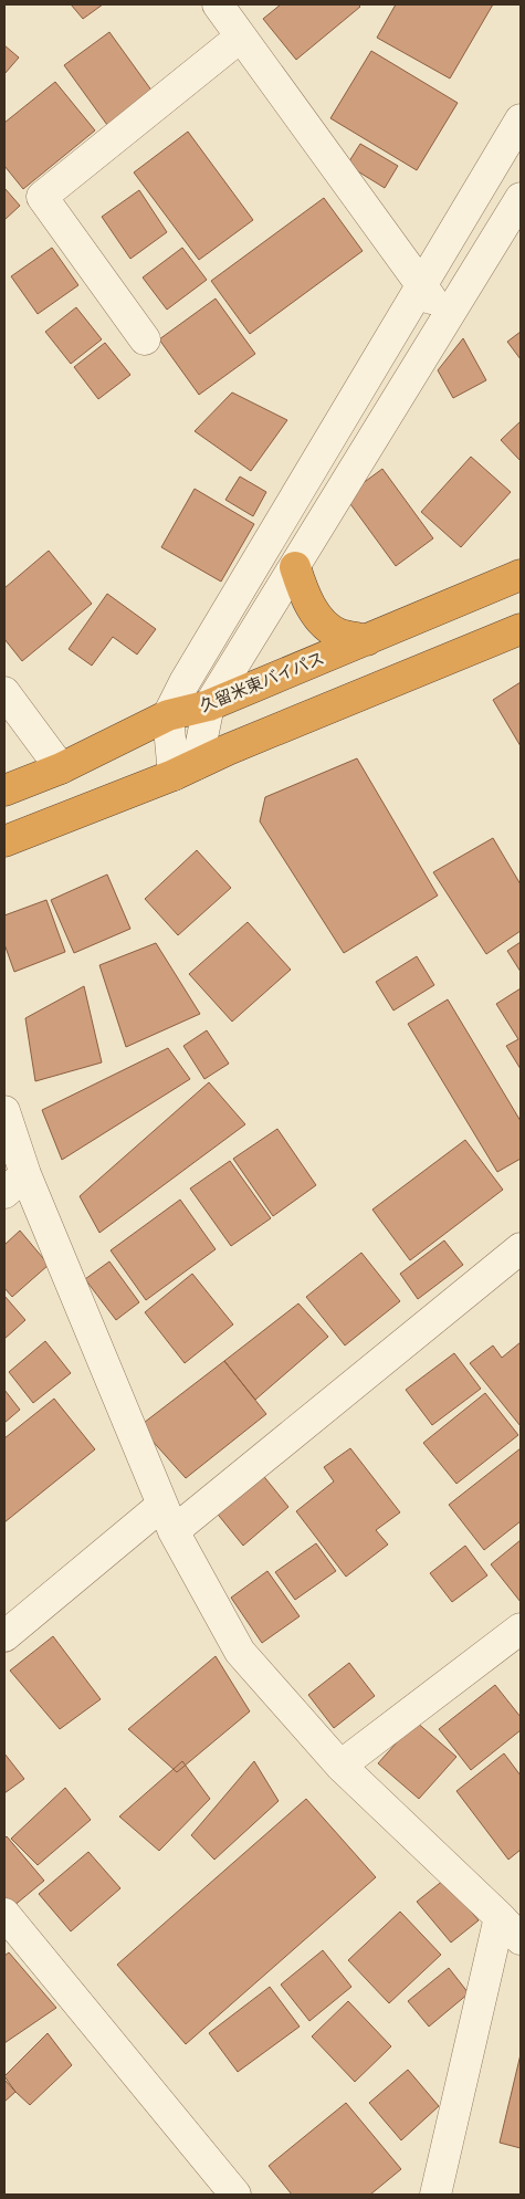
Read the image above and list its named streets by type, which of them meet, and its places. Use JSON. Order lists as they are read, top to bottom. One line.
{"streets":{"highway":["久留米東バイパス"]}}
